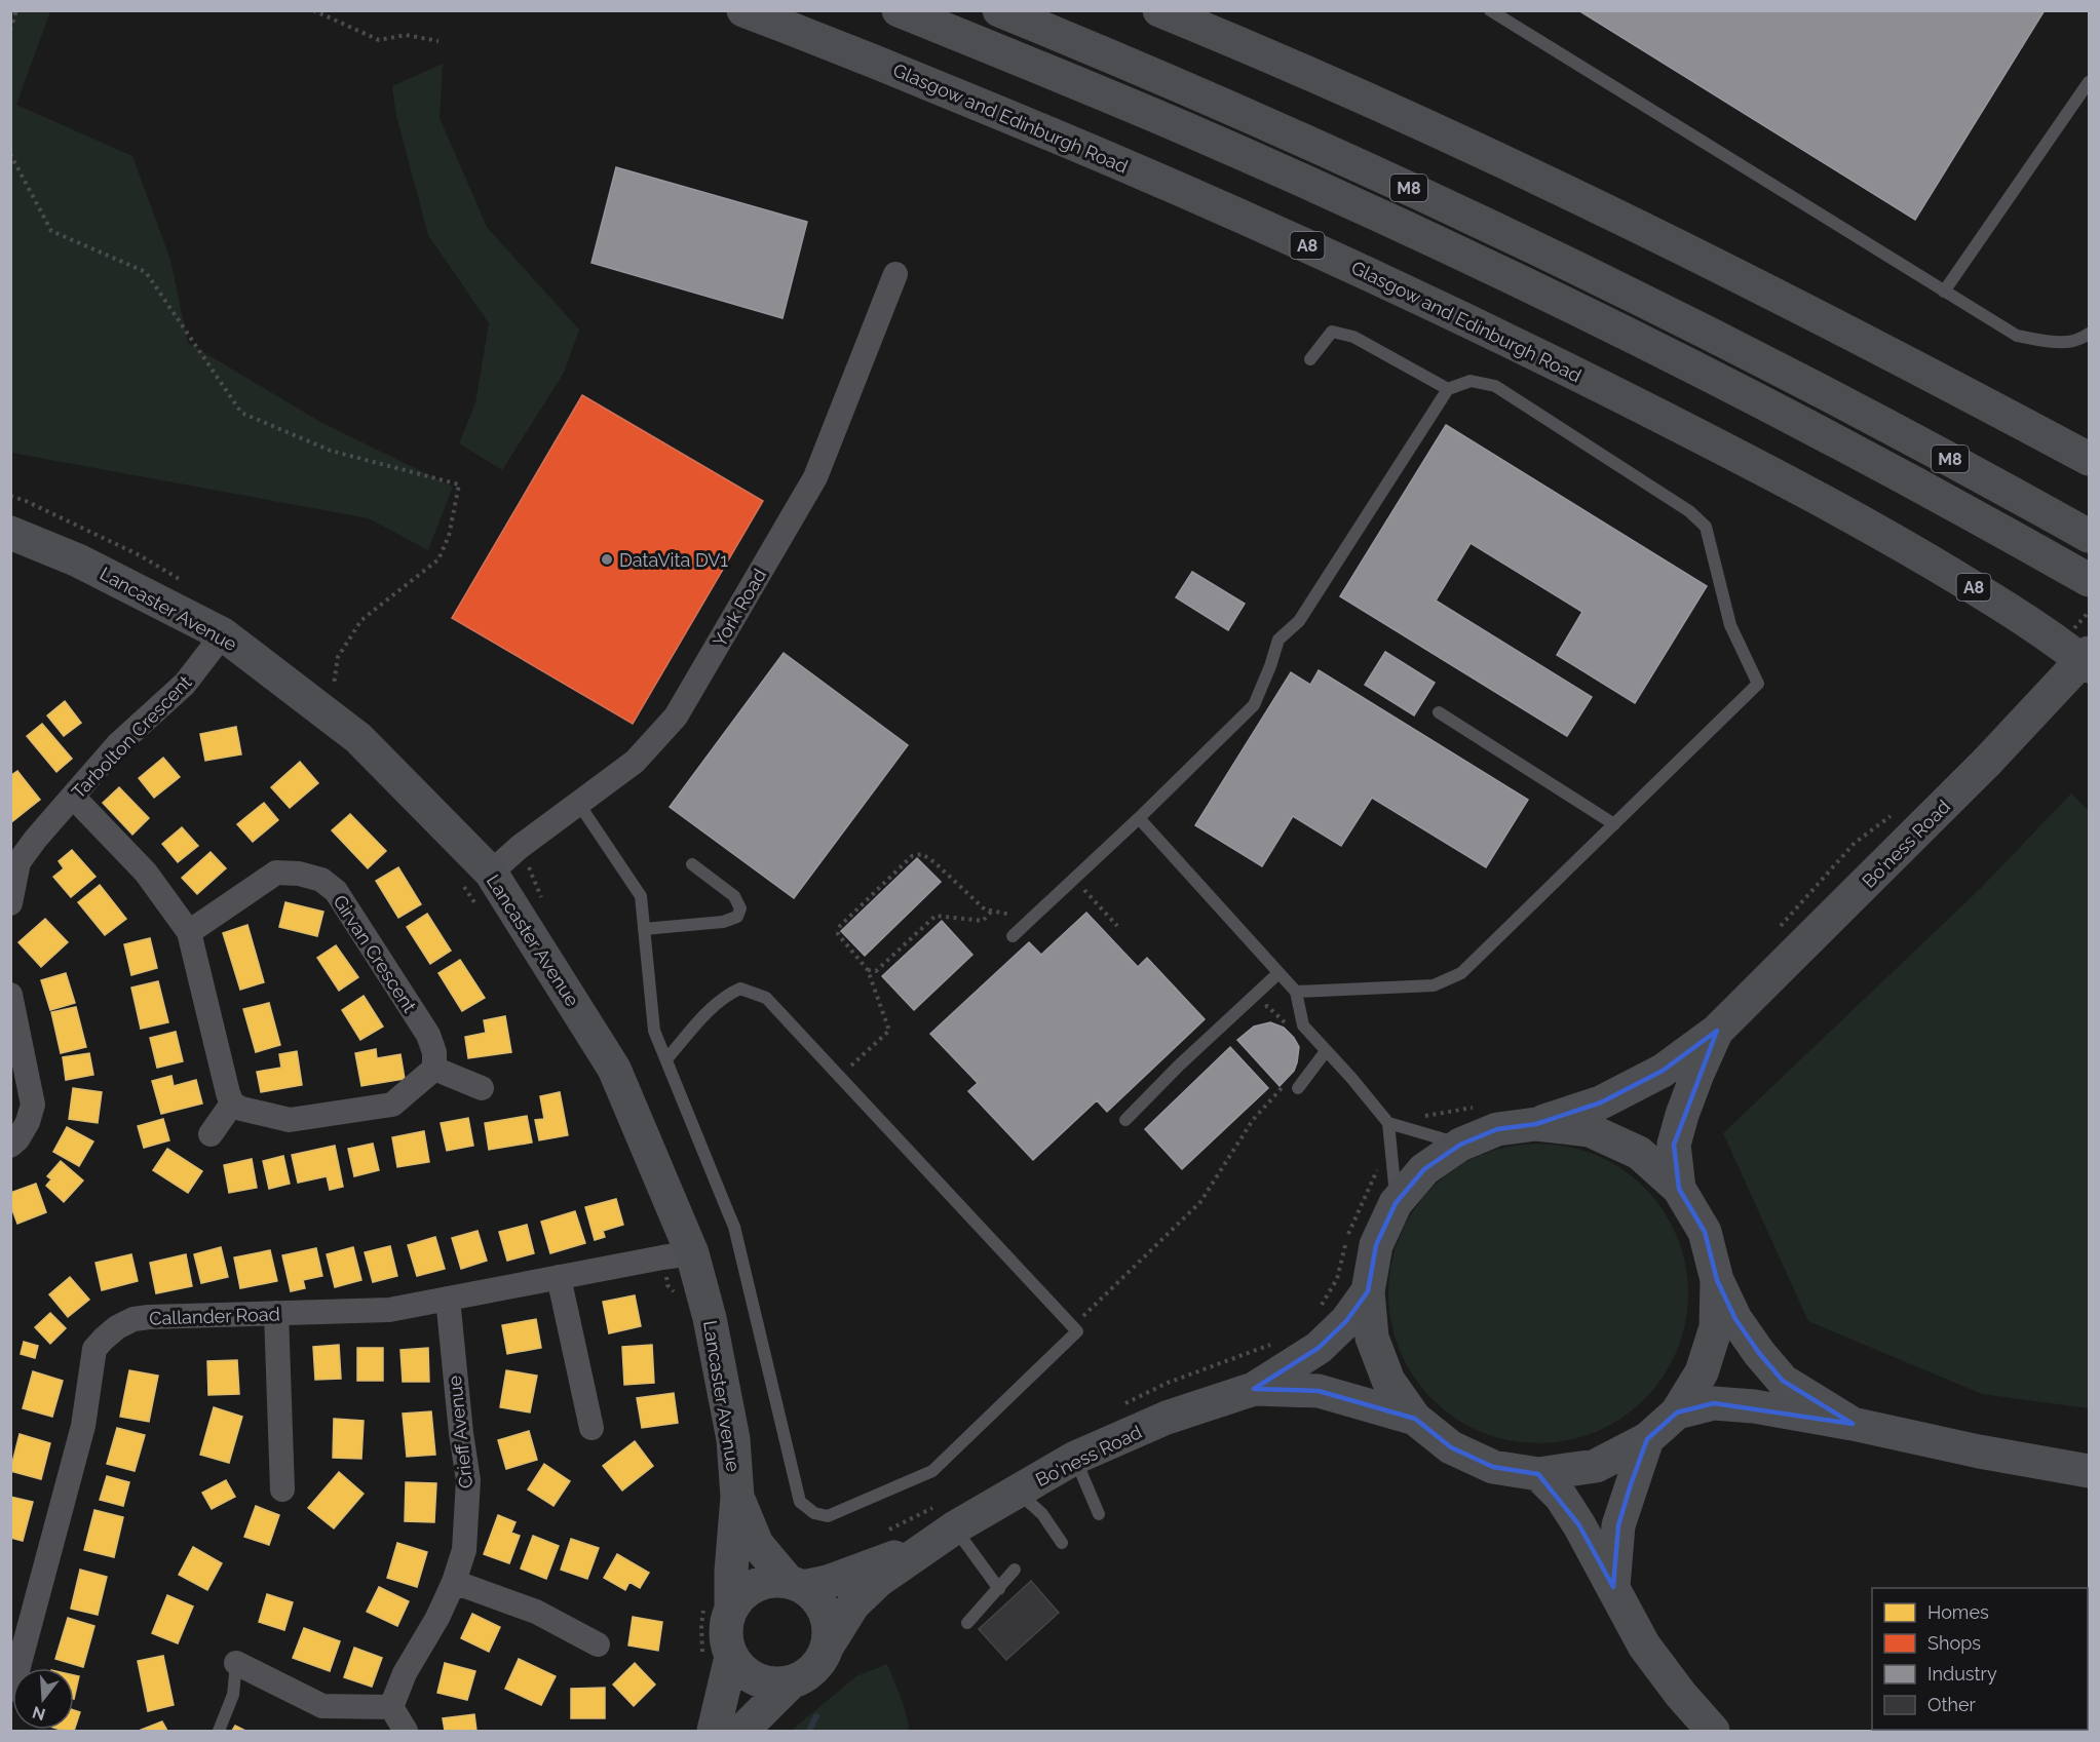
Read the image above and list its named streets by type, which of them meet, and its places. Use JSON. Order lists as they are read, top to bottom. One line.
{"streets":{"highway":["Glasgow and Edinburgh Road","M8","A8"],"main road":["Lancaster Avenue","Bo'ness Road"],"street":["York Road","Tarbolton Crescent","Girvan Crescent","Callander Road","Crieff Avenue"]},"crossings":[["York Road","Lancaster Avenue"],["Lancaster Avenue","Tarbolton Crescent"],["Lancaster Avenue","Bo'ness Road"],["Lancaster Avenue","Callander Road"],["Callander Road","Crieff Avenue"]],"places":["DataVita DV1"],"legend":["Homes","Shops","Industry","Other"],"north":"bottom"}
